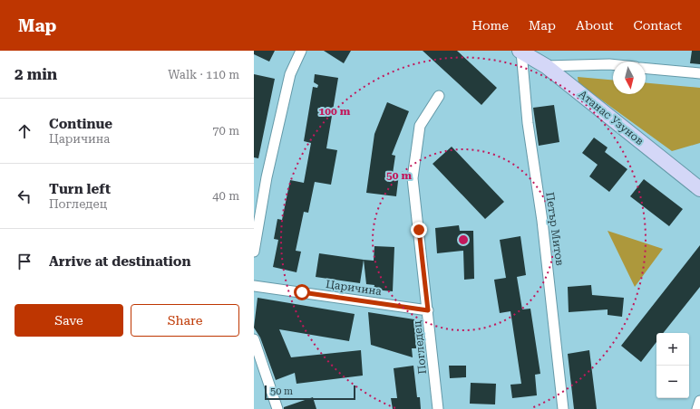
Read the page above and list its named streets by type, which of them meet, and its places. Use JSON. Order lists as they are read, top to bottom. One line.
{"streets":{"street":["Атанас Узунов","Петър Митов","Царичина","Погледец"]},"crossings":[["Атанас Узунов","Петър Митов"],["Царичина","Погледец"]],"scale_bar":"50 m","north":"bottom","page":{"header":"Map","nav":["Home","Map","About","Contact"],"heading":["2 min","Walk · 110 m"],"list":[["Continue","Царичина","70 m"],["Turn left","Погледец","40 m"],"Arrive at destination"],"buttons":["Save","Share"],"map_buttons":["+","−"],"scale":"50 m"},"rings":["100 m","50 m"]}
